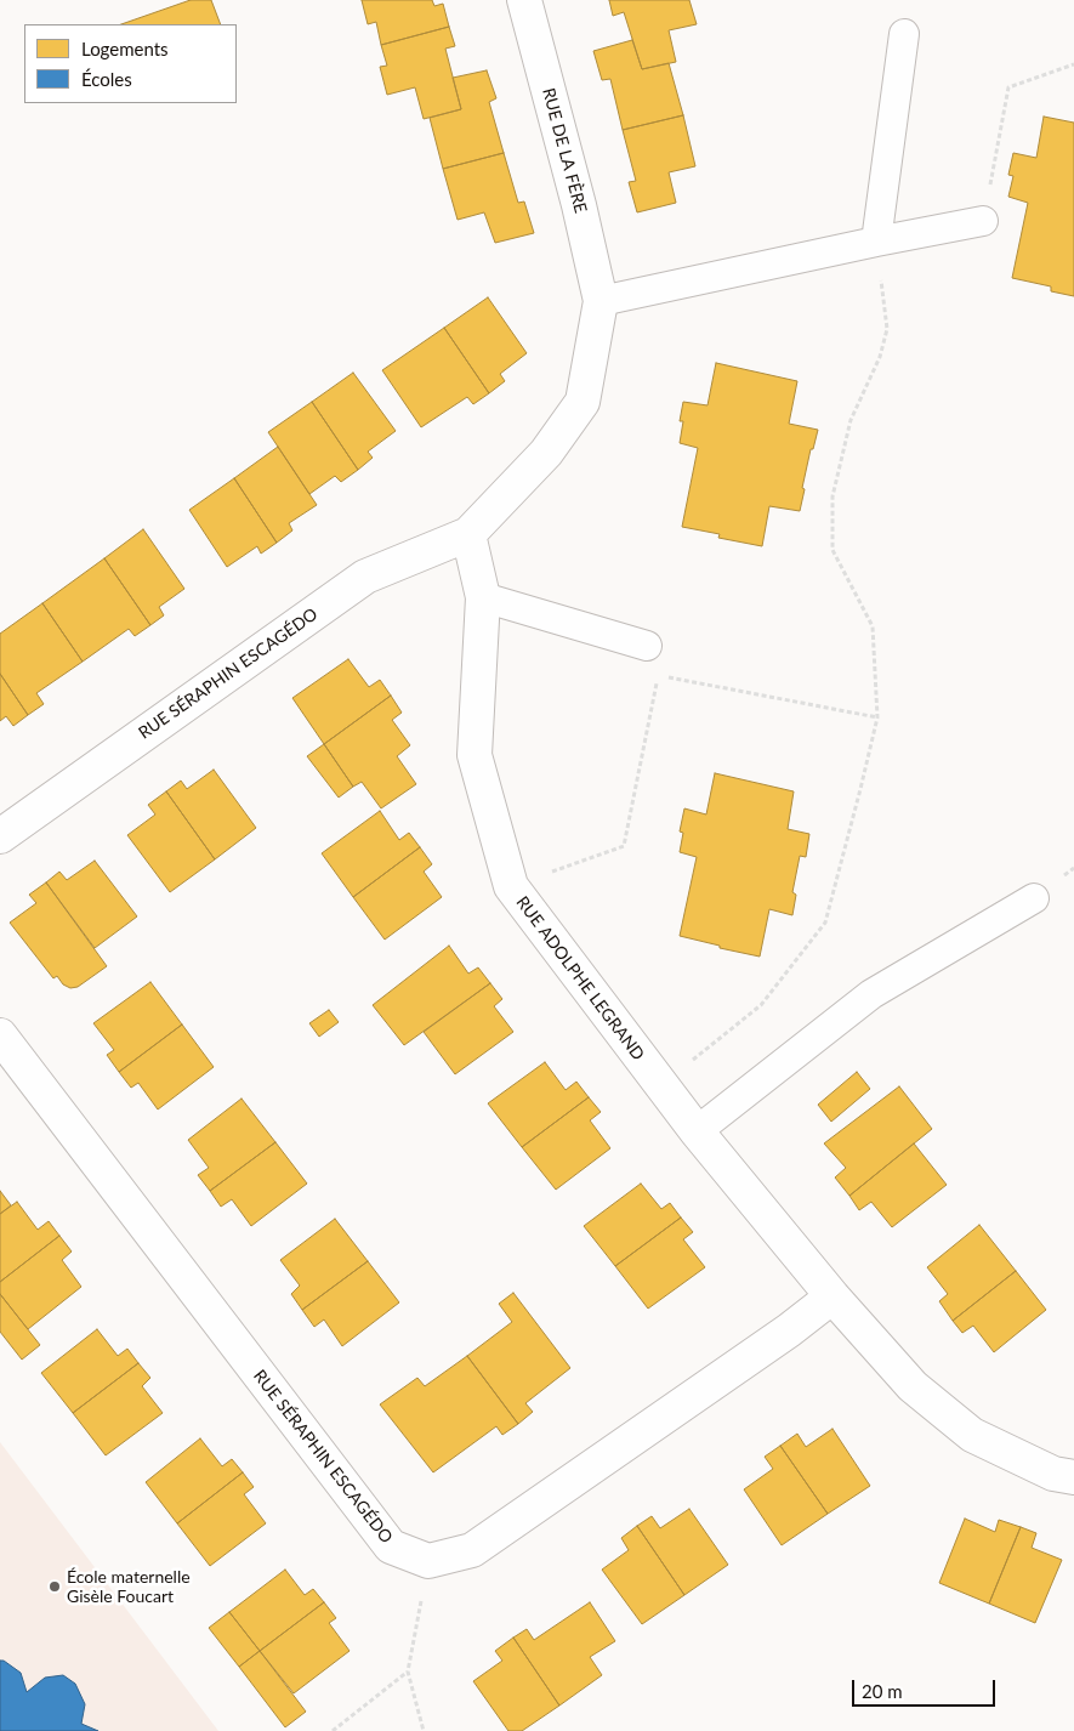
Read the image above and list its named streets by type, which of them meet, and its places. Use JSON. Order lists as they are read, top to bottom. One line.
{"streets":{"street":["RUE DE LA FÈRE","RUE SÉRAPHIN ESCAGÉDO","RUE ADOLPHE LEGRAND"]},"crossings":[["RUE SÉRAPHIN ESCAGÉDO","RUE ADOLPHE LEGRAND"]],"places":["École maternelle Gisèle Foucart"],"legend":["Logements","Écoles"],"scale_bar":"20 m"}
